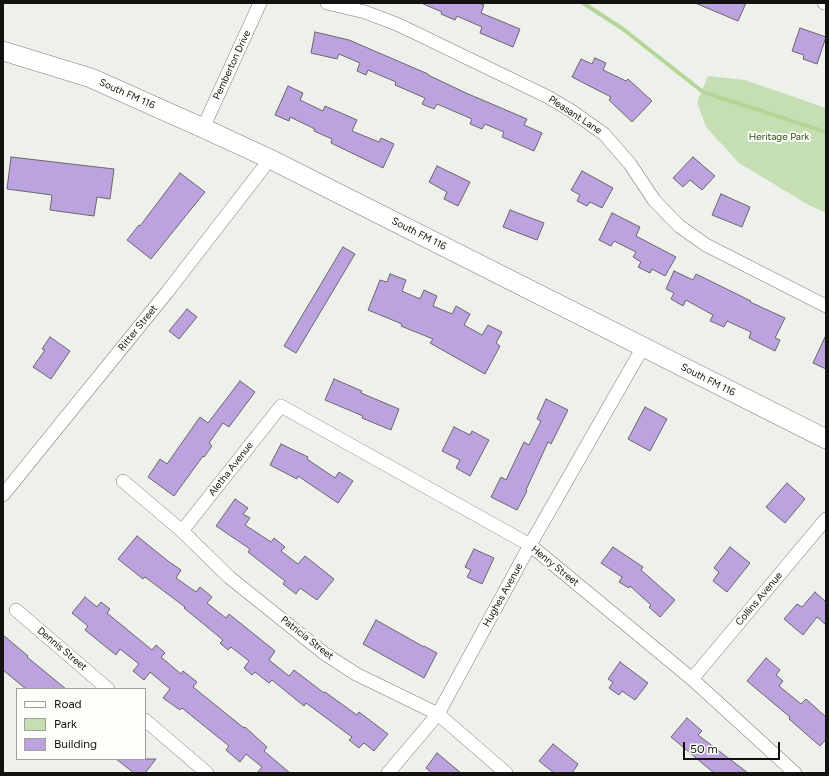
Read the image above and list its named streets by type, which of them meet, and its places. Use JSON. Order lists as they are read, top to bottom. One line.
{"streets":{"main road":["South FM 116"],"street":["Pemberton Drive","Pleasant Lane","Ritter Street","Aletha Avenue","Henry Street","Hughes Avenue","Collins Avenue","Patricia Street","Dennis Street"]},"crossings":[["Pemberton Drive","South FM 116"],["South FM 116","Ritter Street"],["South FM 116","Hughes Avenue"],["Aletha Avenue","Henry Street"],["Aletha Avenue","Patricia Street"],["Henry Street","Hughes Avenue"],["Henry Street","Collins Avenue"],["Hughes Avenue","Patricia Street"]],"parks":["Heritage Park"],"legend":["Road","Park","Building"],"scale_bar":"50 m"}
